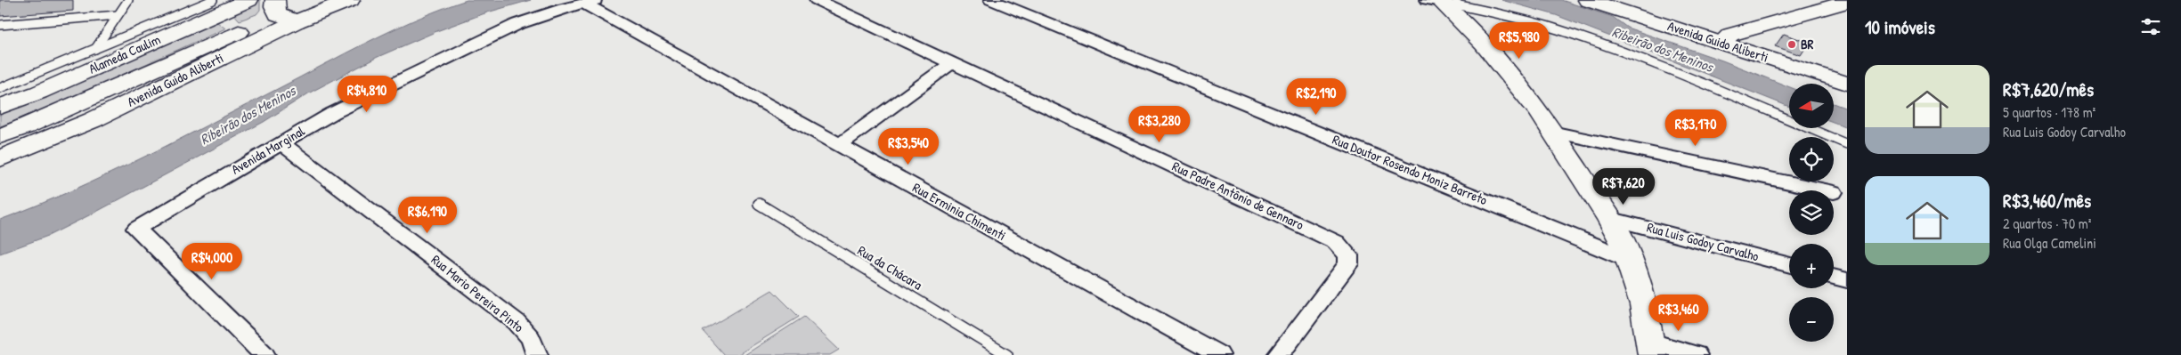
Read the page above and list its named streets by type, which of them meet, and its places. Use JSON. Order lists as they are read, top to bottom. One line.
{"streets":{"main road":["Avenida Guido Aliberti","Alameda Caulim"],"street":["Avenida Marginal","Rua Doutor Rosendo Moniz Barreto","Rua Padre Antônio de Gennaro","Rua Erminia Chimenti","Rua Luis Godoy Carvalho","Rua Mario Pereira Pinto"],"lane":["Rua da Chácara"]},"crossings":[["Avenida Marginal","Rua Erminia Chimenti"],["Avenida Marginal","Rua Mario Pereira Pinto"]],"water":["Ribeirão dos Meninos"],"places":["BR"],"north":"left","page":{"heading":"10 imóveis","price":["R$5,980","R$4,810","R$2,190","R$3,280","R$3,170","R$3,540","R$7,620","R$6,190","R$4,000","R$3,460"],"list":[{"name":"R$7,620/mês","note":"5 quartos · 178 m² · Rua Luis Godoy Carvalho"},{"name":"R$3,460/mês","note":"2 quartos · 70 m² · Rua Olga Camelini"}],"map_buttons":["+","−"]}}
